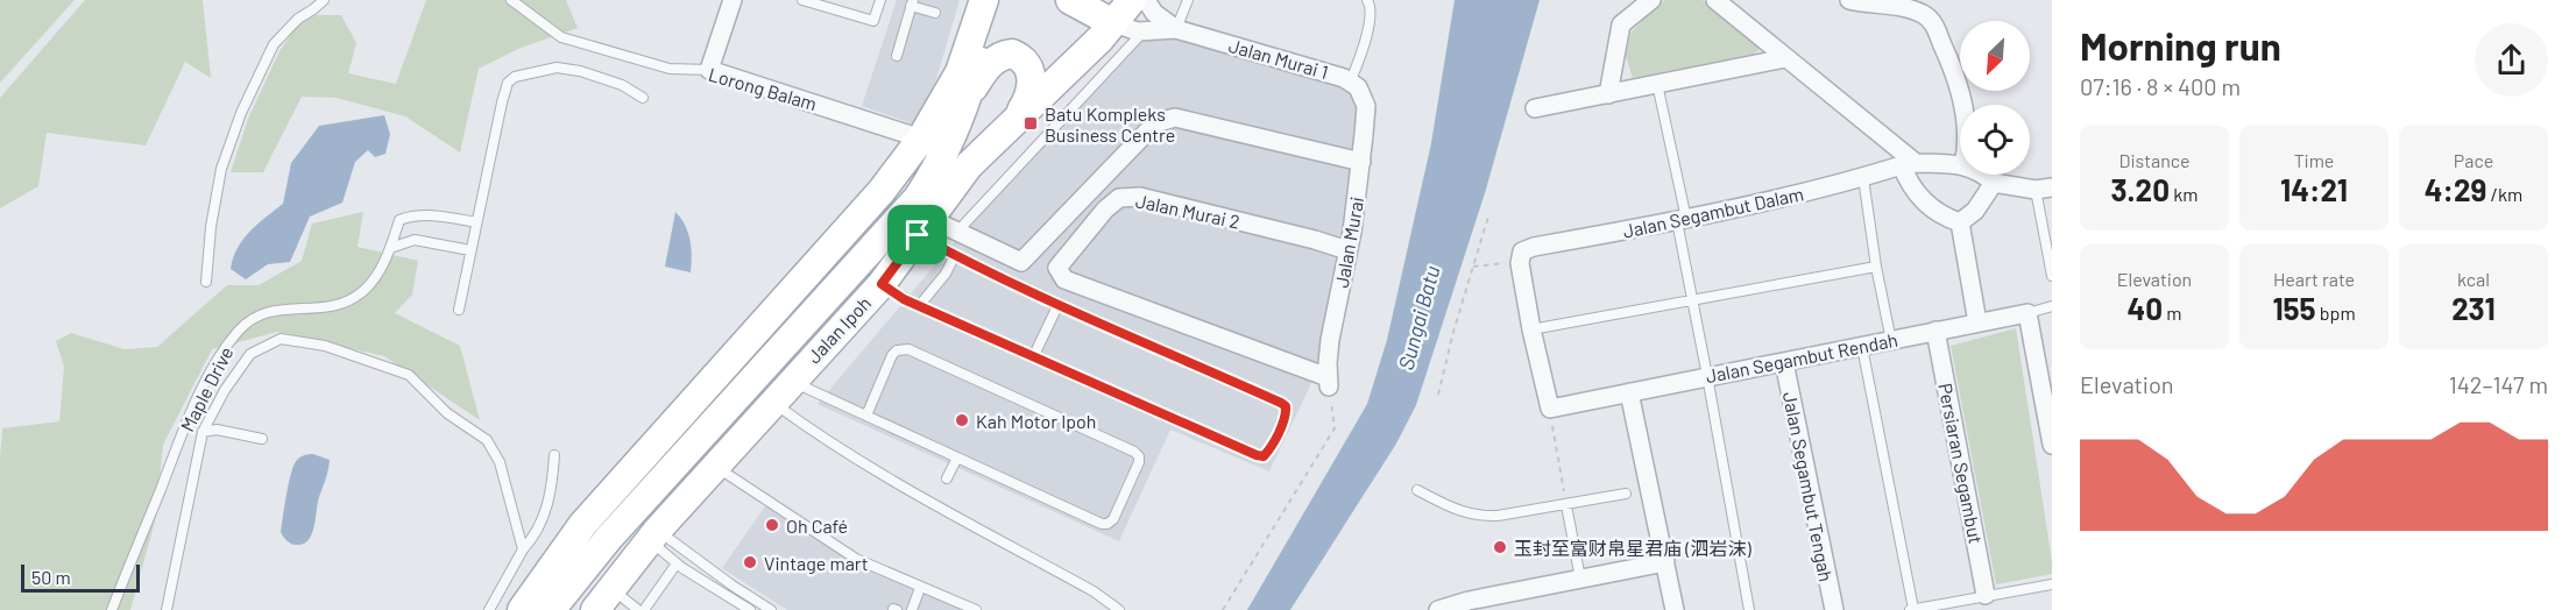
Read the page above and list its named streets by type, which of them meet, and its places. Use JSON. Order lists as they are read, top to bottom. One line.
{"streets":{"main road":["Jalan Ipoh"],"street":["Jalan Murai 1","Lorong Balam","Jalan Murai 2","Jalan Segambut Dalam","Jalan Murai","Jalan Segambut Rendah","Persiaran Segambut","Jalan Segambut Tengah"],"lane":["Maple Drive"]},"crossings":[["Jalan Murai 1","Jalan Murai"],["Jalan Murai 1","Jalan Ipoh"],["Jalan Murai 2","Jalan Murai"],["Jalan Segambut Rendah","Persiaran Segambut"],["Jalan Segambut Rendah","Jalan Segambut Tengah"]],"water":["Sungai Batu"],"places":{"transit":["Batu Kompleks Business Centre"],"other":["Kah Motor Ipoh","Oh Café","玉封至富财帛星君庙 (泗岩沫)","Vintage mart"]},"scale_bar":"50 m","north":"bottom left","page":{"heading":["Morning run","07:16 · 8 × 400 m"],"stats":[["Distance","3.20 km"],["Time","14:21"],["Pace","4:29 /km"],["Elevation","40 m"],["Heart rate","155 bpm"],["kcal","231"]],"chart":["Elevation","142–147 m"],"scale":"50 m"}}
